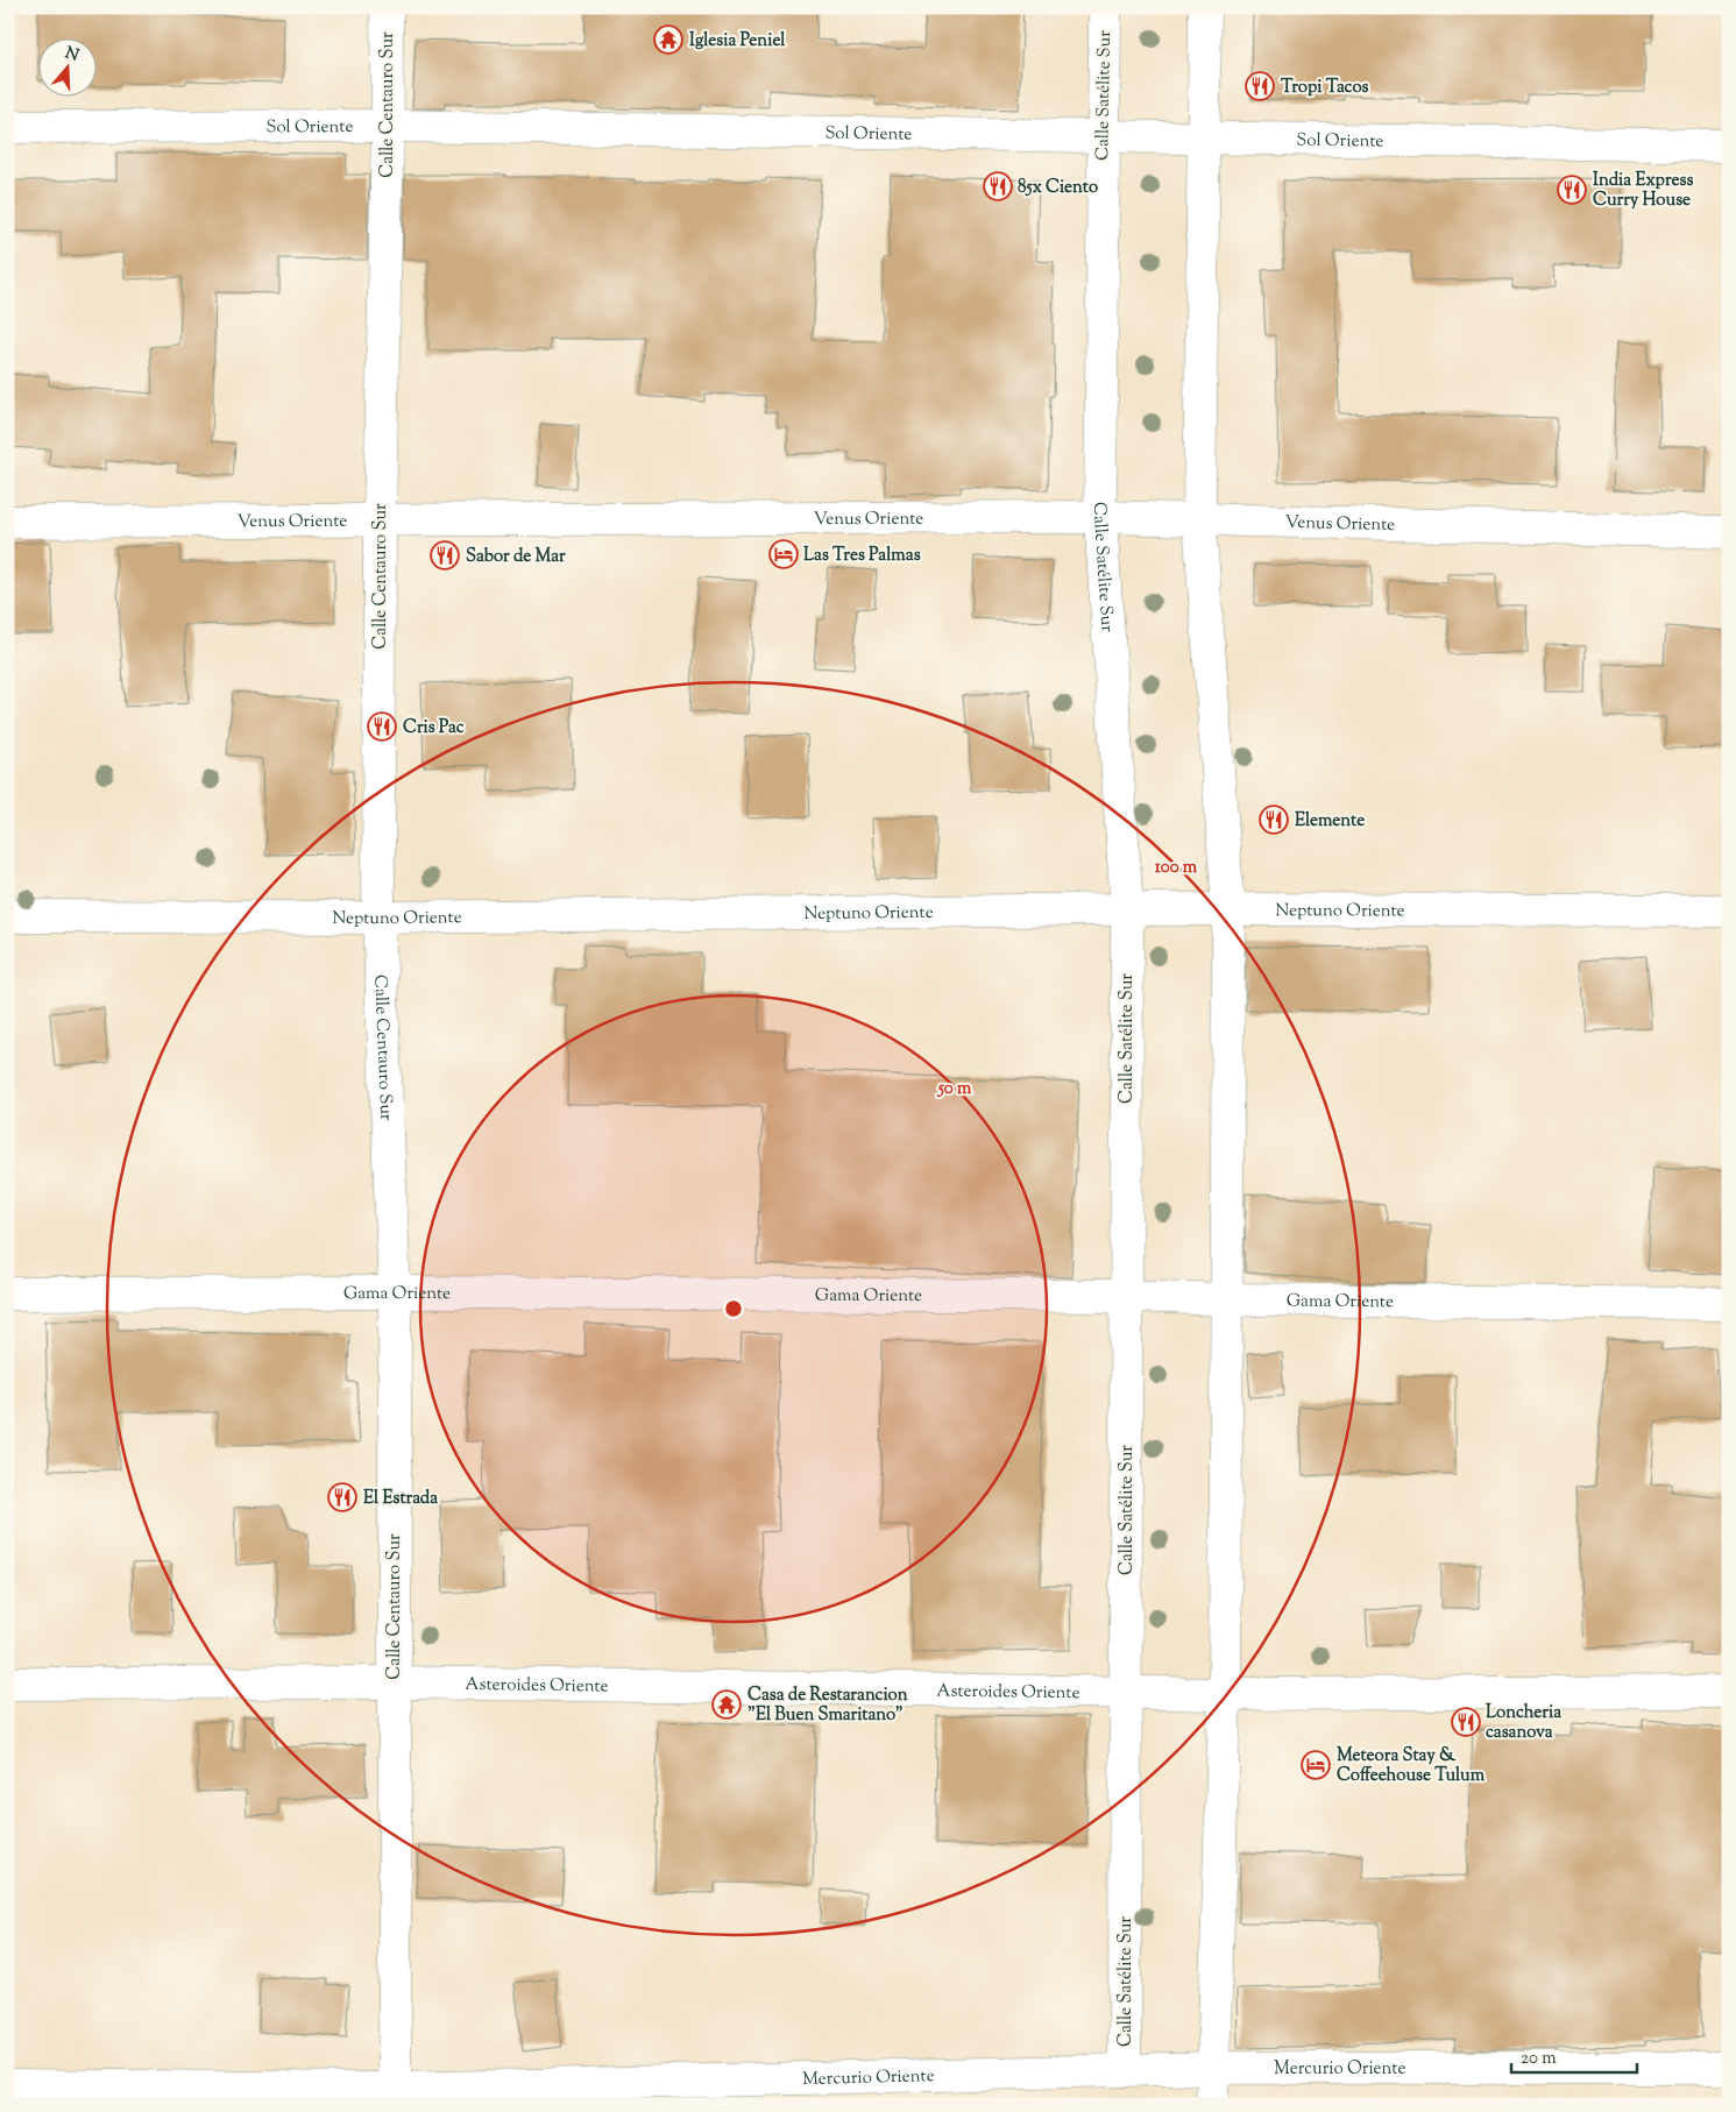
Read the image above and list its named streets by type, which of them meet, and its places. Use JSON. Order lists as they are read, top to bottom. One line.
{"streets":{"street":["Calle Satélite Sur","Calle Centauro Sur","Sol Oriente","Venus Oriente","Neptuno Oriente","Gama Oriente","Asteroides Oriente","Mercurio Oriente"]},"crossings":[["Calle Satélite Sur","Sol Oriente"],["Calle Satélite Sur","Venus Oriente"],["Calle Satélite Sur","Neptuno Oriente"],["Calle Satélite Sur","Gama Oriente"],["Calle Satélite Sur","Asteroides Oriente"],["Calle Satélite Sur","Mercurio Oriente"],["Calle Centauro Sur","Sol Oriente"],["Calle Centauro Sur","Venus Oriente"],["Calle Centauro Sur","Neptuno Oriente"],["Calle Centauro Sur","Gama Oriente"],["Calle Centauro Sur","Asteroides Oriente"],["Calle Centauro Sur","Mercurio Oriente"]],"places":{"temple":["Iglesia Peniel","Casa de Restarancion \"El Buen Smaritano\""],"restaurant":["Tropi Tacos","85x Ciento","India Express Curry House","Sabor de Mar","Cris Pac","Elemente","El Estrada","Loncheria casanova"],"hotel":["Las Tres Palmas","Meteora Stay & Coffeehouse Tulum"]},"scale_bar":"20 m","north":"top","rings":["100 m","50 m"]}
